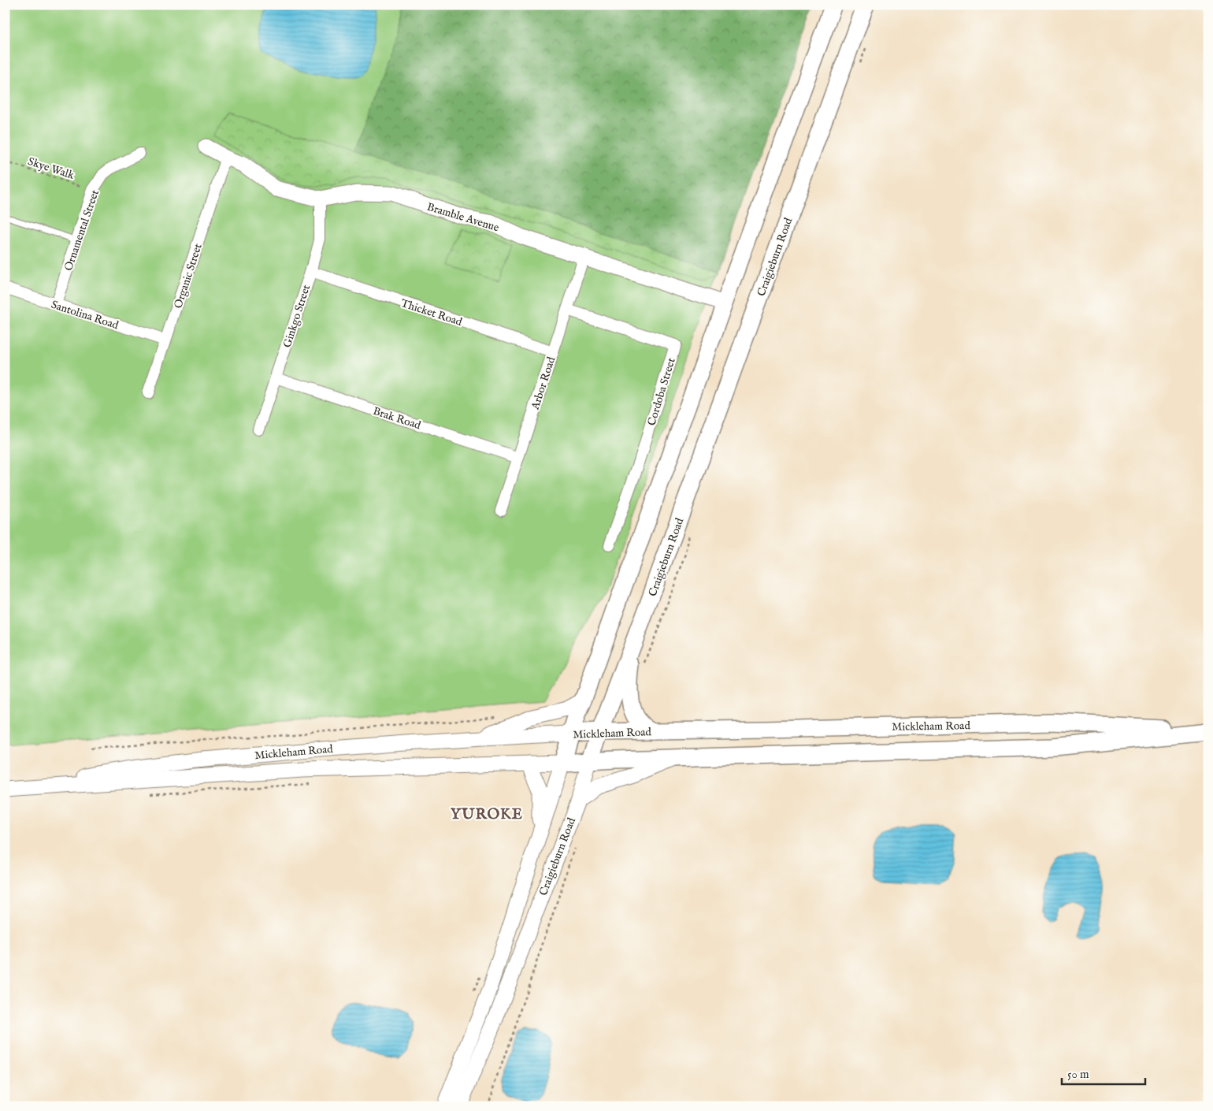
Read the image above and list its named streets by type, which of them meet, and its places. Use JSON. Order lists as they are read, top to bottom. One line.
{"streets":{"main road":["Craigieburn Road","Mickleham Road"],"street":["Bramble Avenue","Ornamental Street","Organic Street","Thicket Road","Santolina Road","Ginkgo Street","Arbor Road","Cordoba Street","Brak Road"],"path":["Skye Walk"]},"crossings":[["Skye Walk","Ornamental Street"],["Bramble Avenue","Craigieburn Road"],["Bramble Avenue","Organic Street"],["Bramble Avenue","Ginkgo Street"],["Bramble Avenue","Arbor Road"],["Ornamental Street","Santolina Road"],["Craigieburn Road","Mickleham Road"],["Organic Street","Santolina Road"],["Thicket Road","Ginkgo Street"],["Thicket Road","Arbor Road"],["Ginkgo Street","Brak Road"],["Arbor Road","Cordoba Street"],["Arbor Road","Brak Road"]],"districts":["YUROKE"],"scale_bar":"50 m"}
